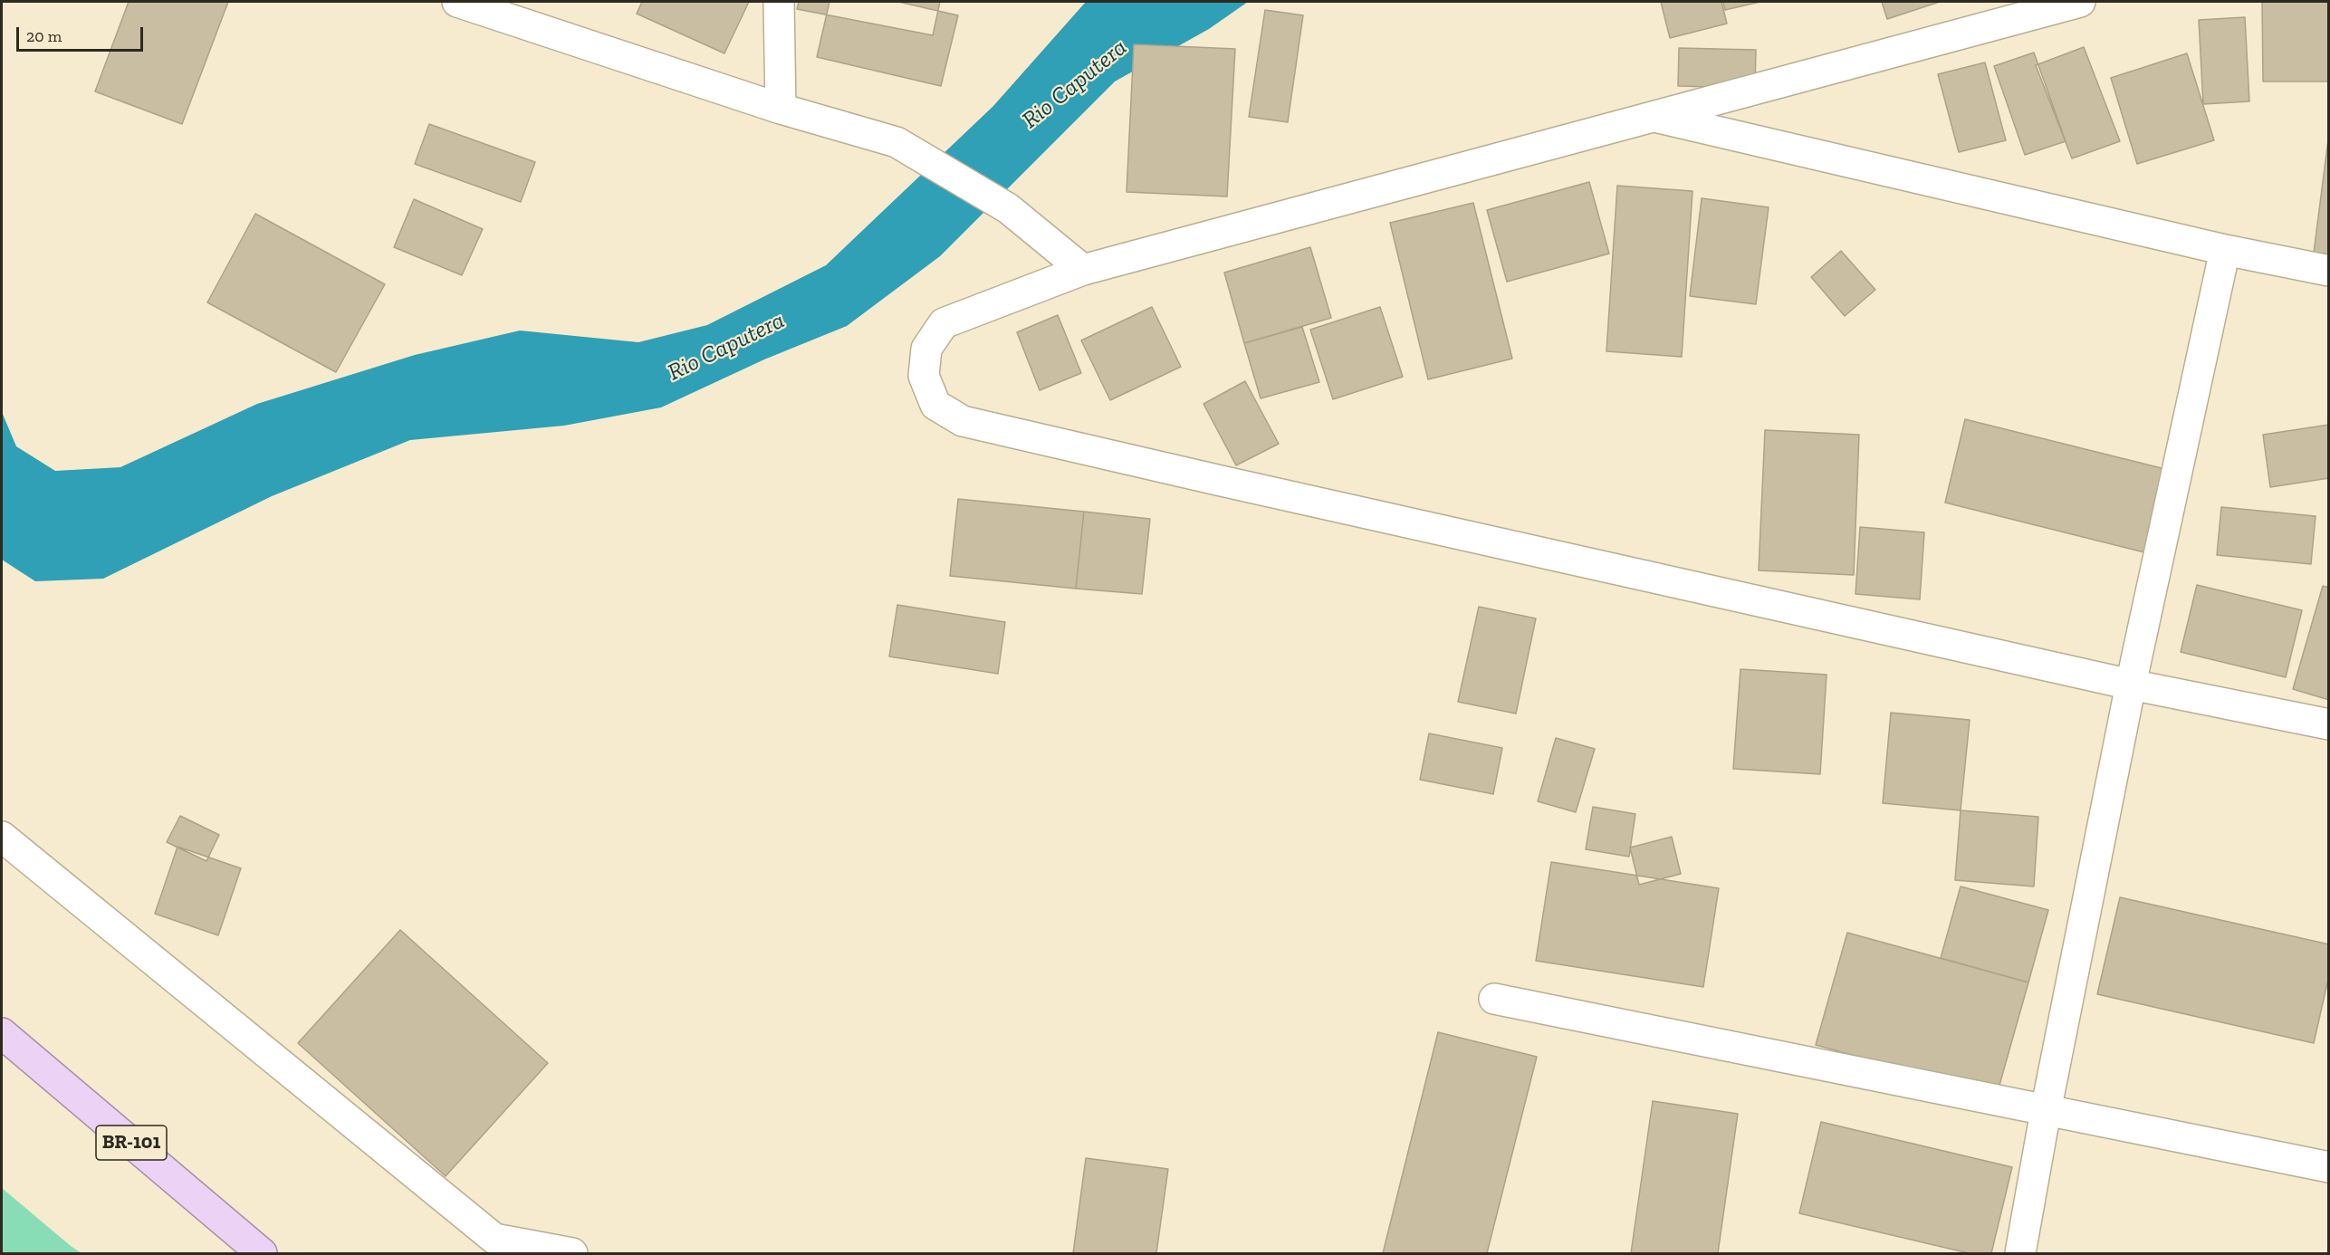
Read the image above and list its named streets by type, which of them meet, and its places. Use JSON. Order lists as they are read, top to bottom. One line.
{"streets":{"highway":["BR-101"]},"water":["Rio Caputera"],"scale_bar":"20 m"}
